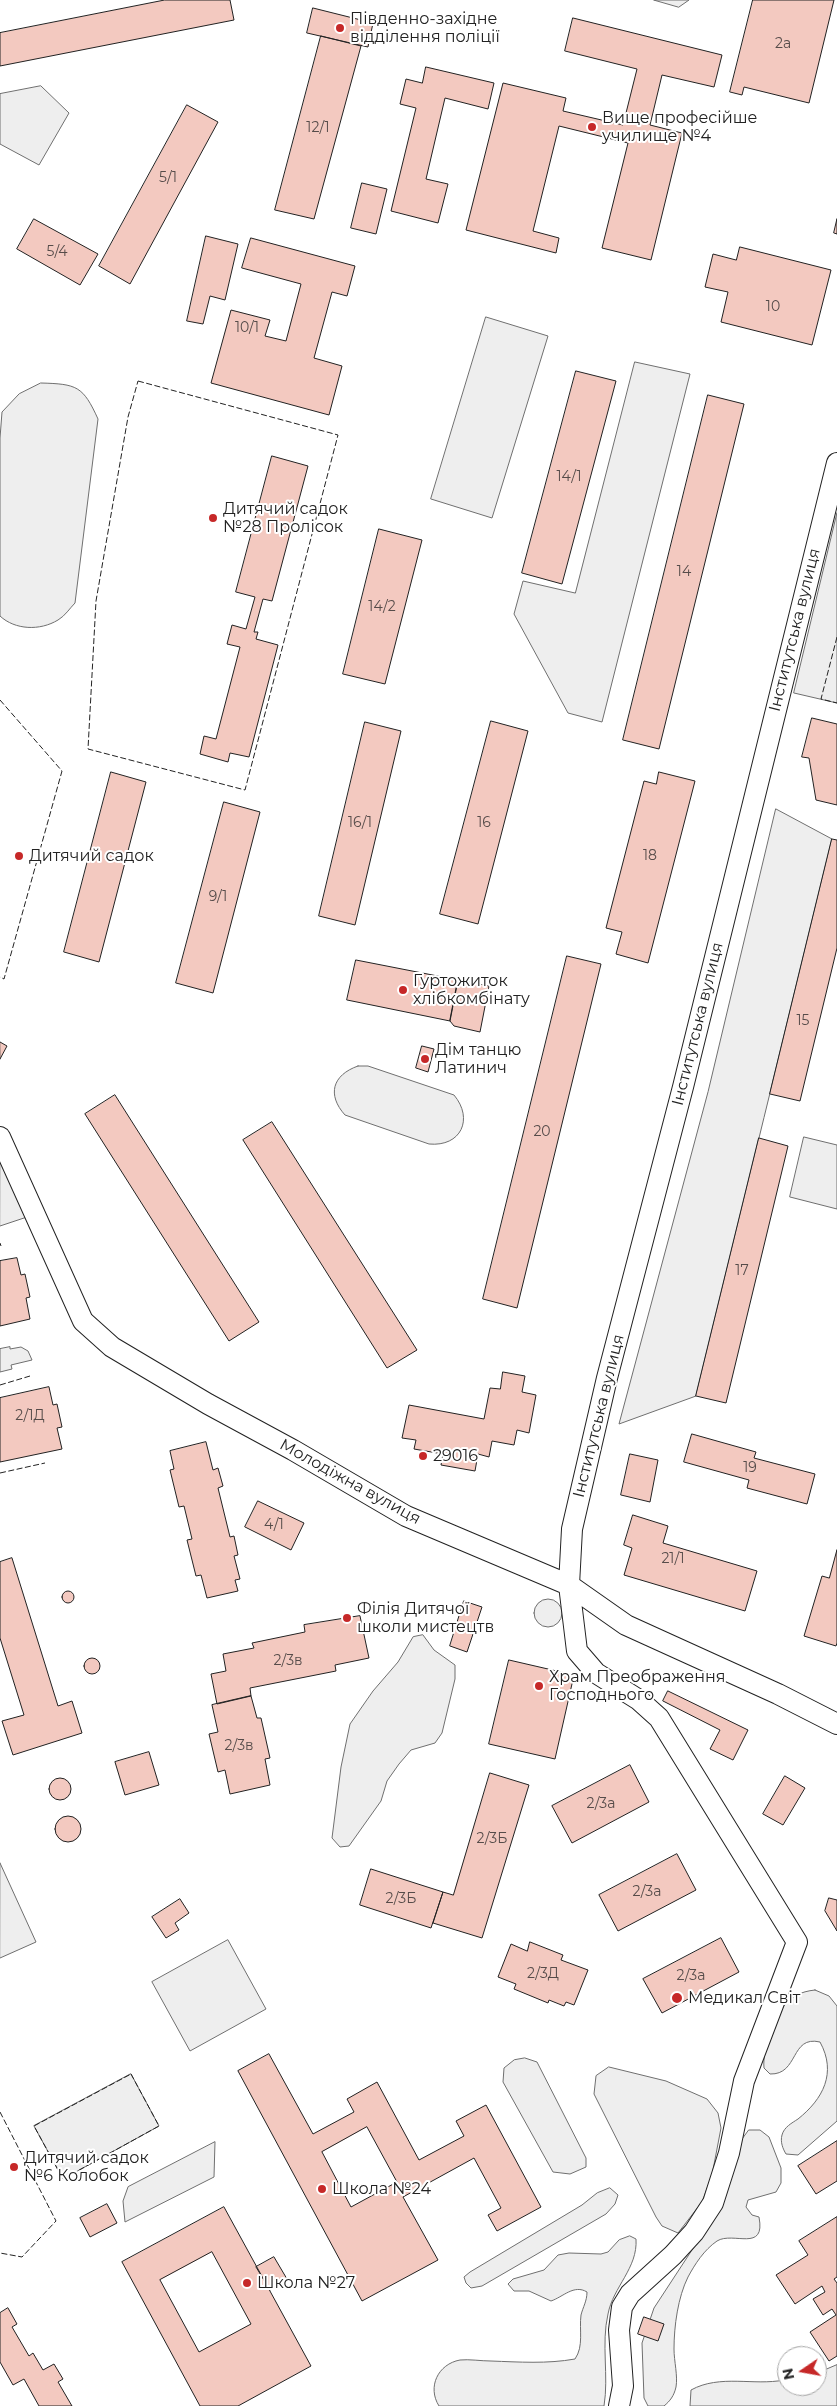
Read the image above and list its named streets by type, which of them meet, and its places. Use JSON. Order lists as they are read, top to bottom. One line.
{"streets":{"street":["Інститутська вулиця","Молодіжна вулиця"]},"crossings":[["Інститутська вулиця","Молодіжна вулиця"]],"places":["Південно-західне відділення поліції","Вище професійше училище №4","Дитячий садок №28 Пролісок","Дитячий садок","Гуртожиток хлібкомбінату","Дім танцю Латинич","29016","Філія Дитячої школи мистецтв","Храм Преображення Господнього","Медикал Світ","Дитячий садок №6 Колобок","Школа №24","Школа №27"],"house_numbers":["2а","12/1","5/1","5/4","10","10/1","14/1","14","14/2","16/1","16","18","9/1","15","20","17","2/1Д","19","4/1","21/1","2/3в","2/3в","2/3а","2/3Б","2/3а","2/3Б","2/3Д","2/3а"],"north":"left"}
